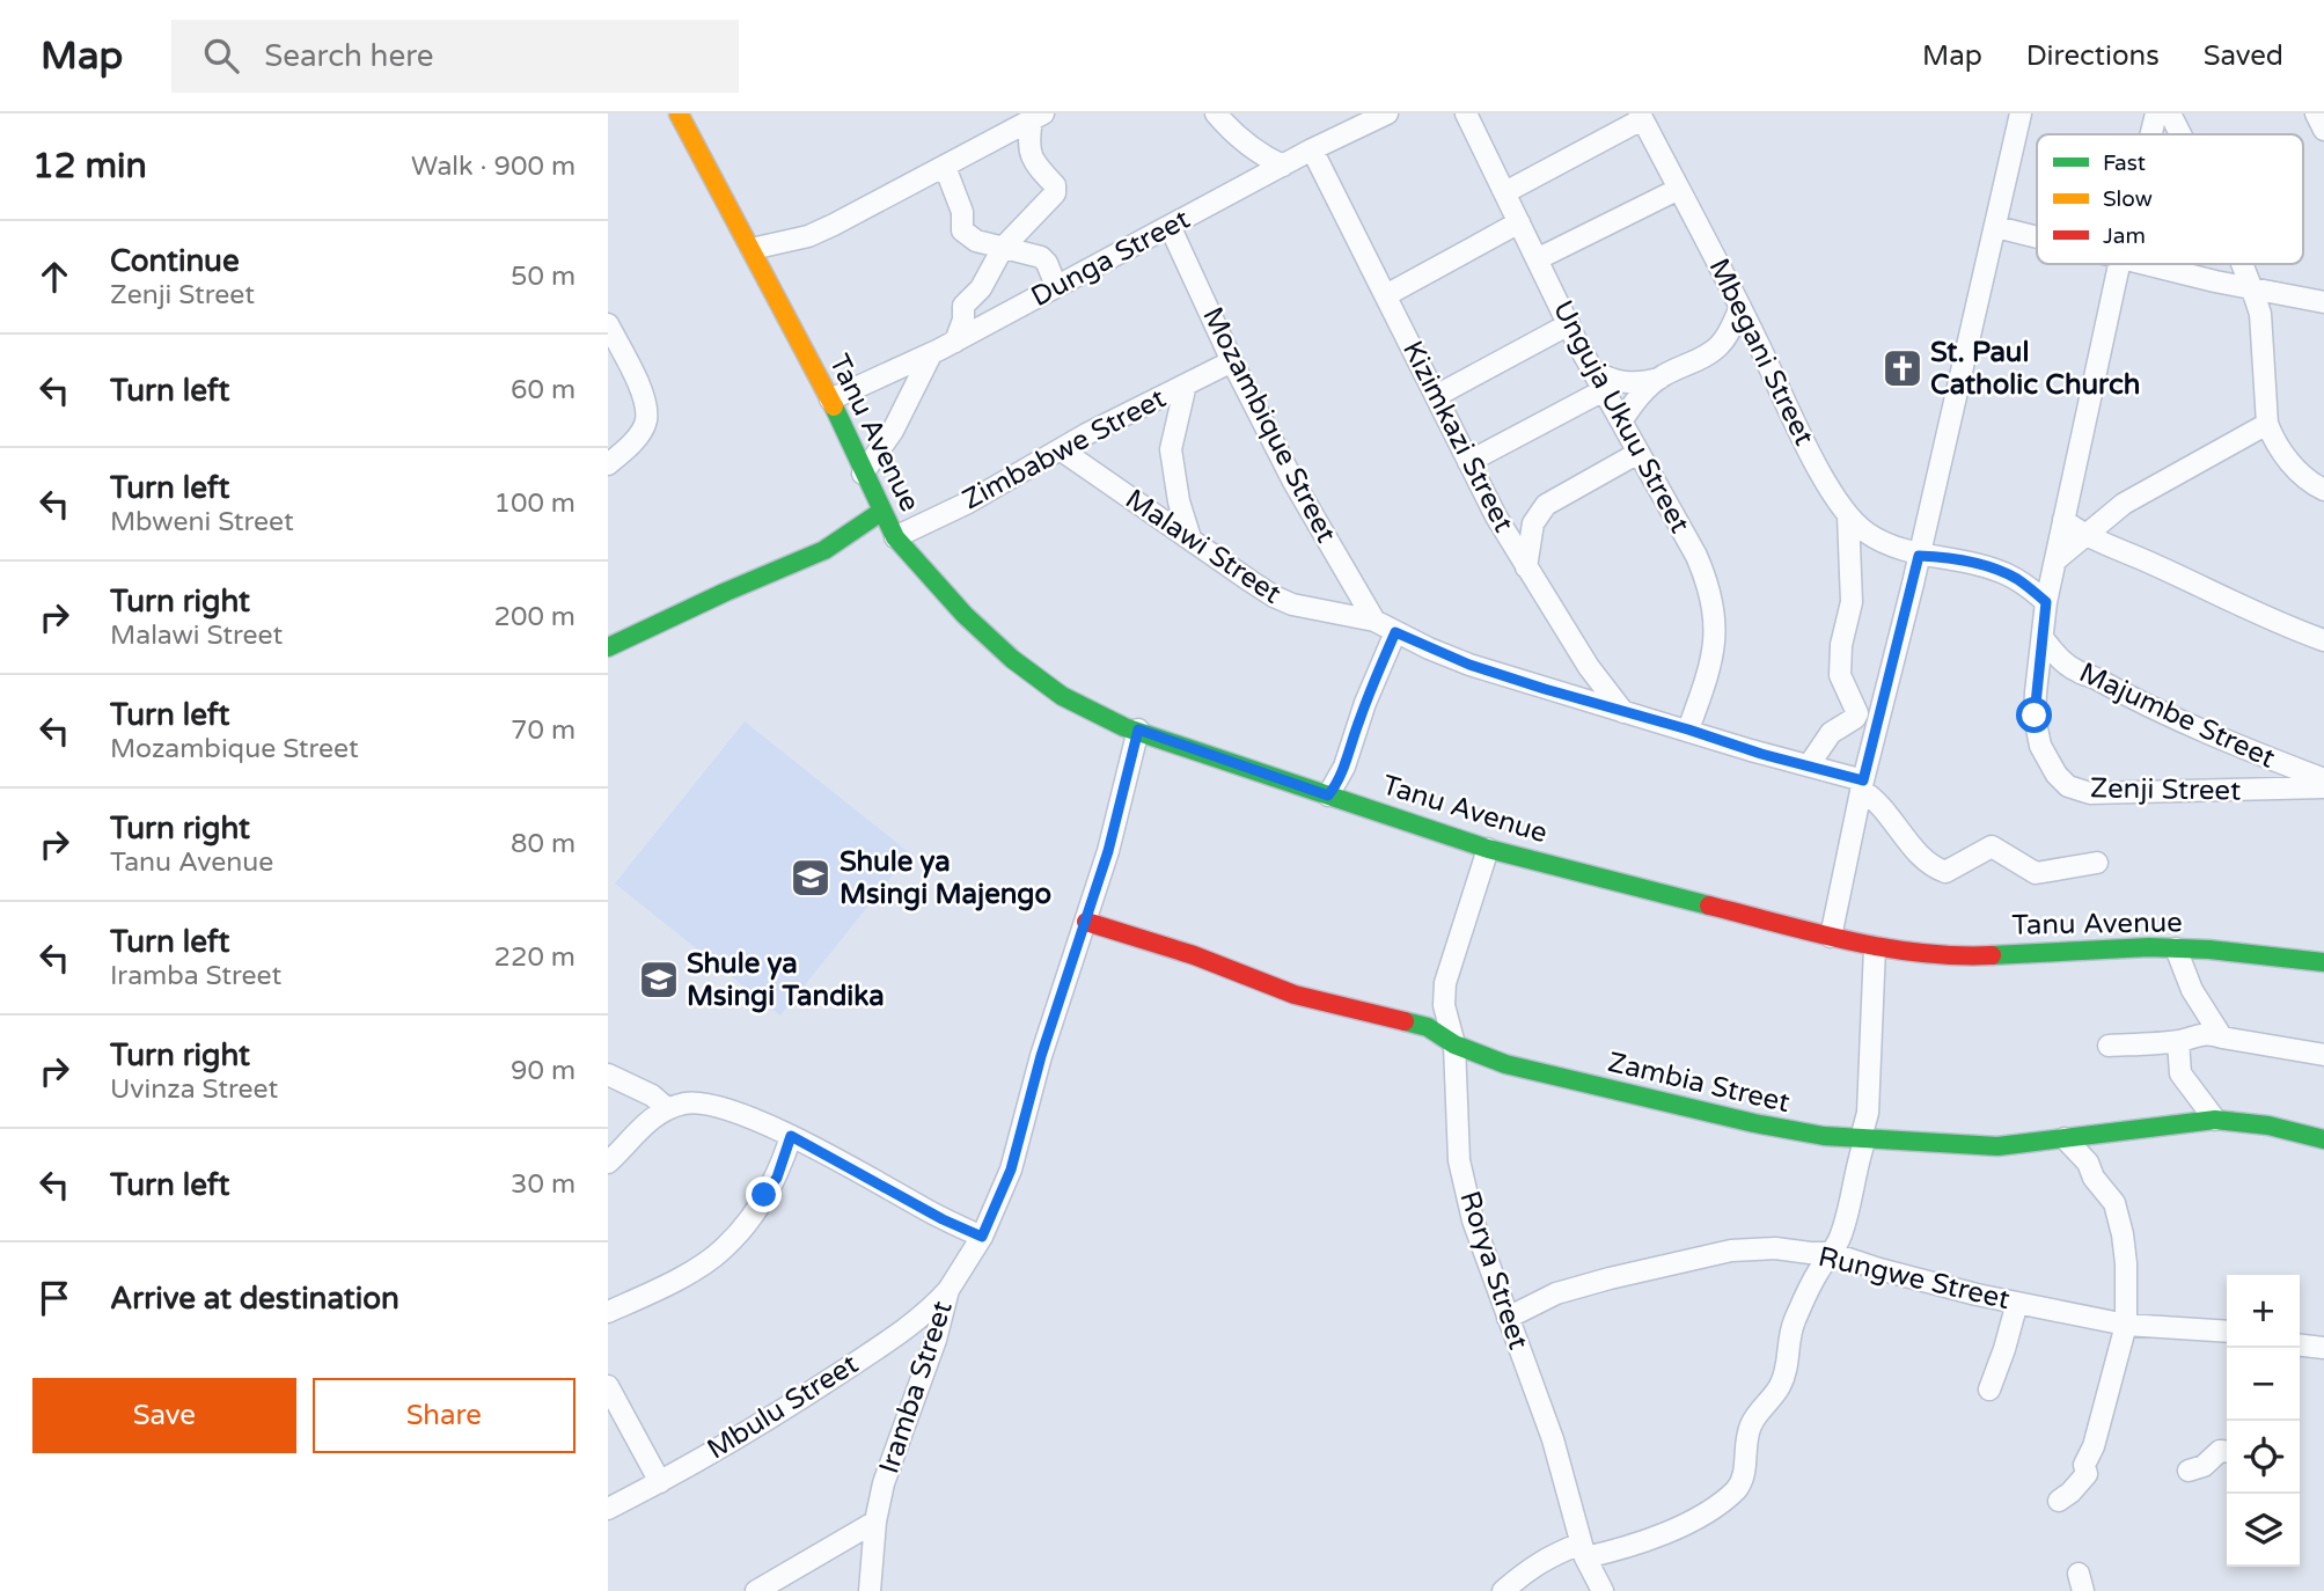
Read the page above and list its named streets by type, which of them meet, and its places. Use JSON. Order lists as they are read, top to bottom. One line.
{"streets":{"street":["Dunga Street","Mbegani Street","Unguja Ukuu Street","Mozambique Street","Tanu Avenue","Kizimkazi Street","Zimbabwe Street","Malawi Street","Majumbe Street","Zenji Street","Zambia Street","Rorya Street","Rungwe Street","Iramba Street","Mbulu Street"]},"crossings":[["Dunga Street","Mozambique Street"],["Dunga Street","Tanu Avenue"],["Dunga Street","Kizimkazi Street"],["Mbegani Street","Unguja Ukuu Street"],["Unguja Ukuu Street","Malawi Street"],["Mozambique Street","Zimbabwe Street"],["Mozambique Street","Malawi Street"],["Tanu Avenue","Zimbabwe Street"],["Tanu Avenue","Rorya Street"],["Tanu Avenue","Iramba Street"],["Kizimkazi Street","Malawi Street"],["Zimbabwe Street","Malawi Street"],["Majumbe Street","Zenji Street"],["Zambia Street","Rorya Street"],["Zambia Street","Iramba Street"],["Rorya Street","Rungwe Street"],["Iramba Street","Mbulu Street"]],"places":{"church":["St. Paul Catholic Church"],"school or university":["Shule ya Msingi Majengo","Shule ya Msingi Tandika"]},"legend":["Fast","Slow","Jam"],"page":{"header":"Map","search":"Search here","nav":["Map","Directions","Saved"],"heading":["12 min","Walk · 900 m"],"list":[["Continue","Zenji Street","50 m"],["Turn left","60 m"],["Turn left","Mbweni Street","100 m"],["Turn right","Malawi Street","200 m"],["Turn left","Mozambique Street","70 m"],["Turn right","Tanu Avenue","80 m"],["Turn left","Iramba Street","220 m"],["Turn right","Uvinza Street","90 m"],["Turn left","30 m"],"Arrive at destination"],"map_buttons":["+","−"],"buttons":["Save","Share"]}}
